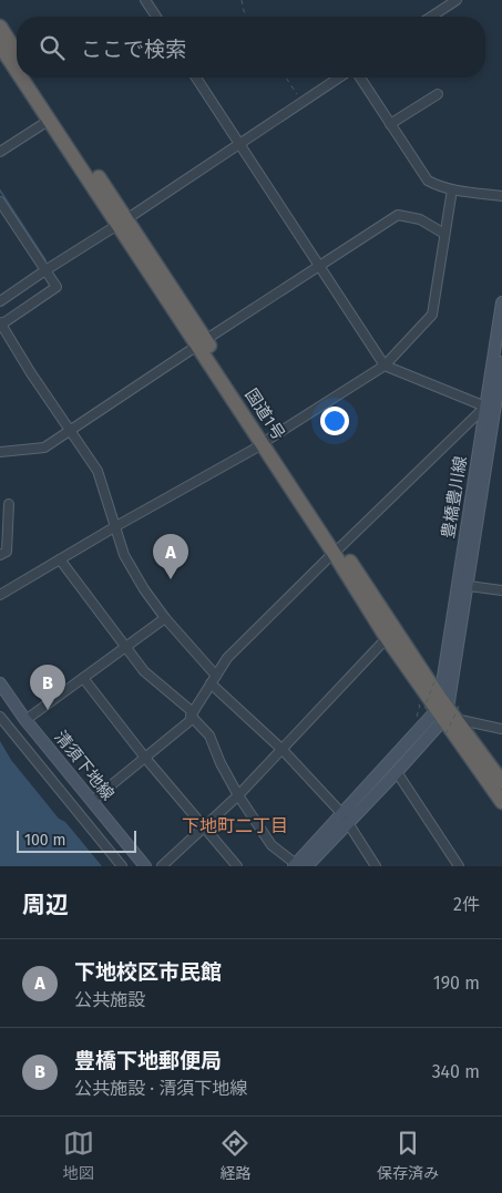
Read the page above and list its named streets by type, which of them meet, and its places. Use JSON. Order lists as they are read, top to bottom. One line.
{"streets":{"highway":["国道1号"],"main road":["豊橋豊川線","清須下地線"]},"crossings":[["国道1号","豊橋豊川線"]],"districts":["下地町二丁目"],"scale_bar":"100 m","page":{"search":"ここで検索","pins":["A","B"],"scale":"100 m","heading":["周辺","2件"],"list":[{"mark":"A","name":"下地校区市民館","note":"公共施設","value":"190 m"},{"mark":"B","name":"豊橋下地郵便局","note":"公共施設 · 清須下地線","value":"340 m"}],"nav":["地図","経路","保存済み"]}}
